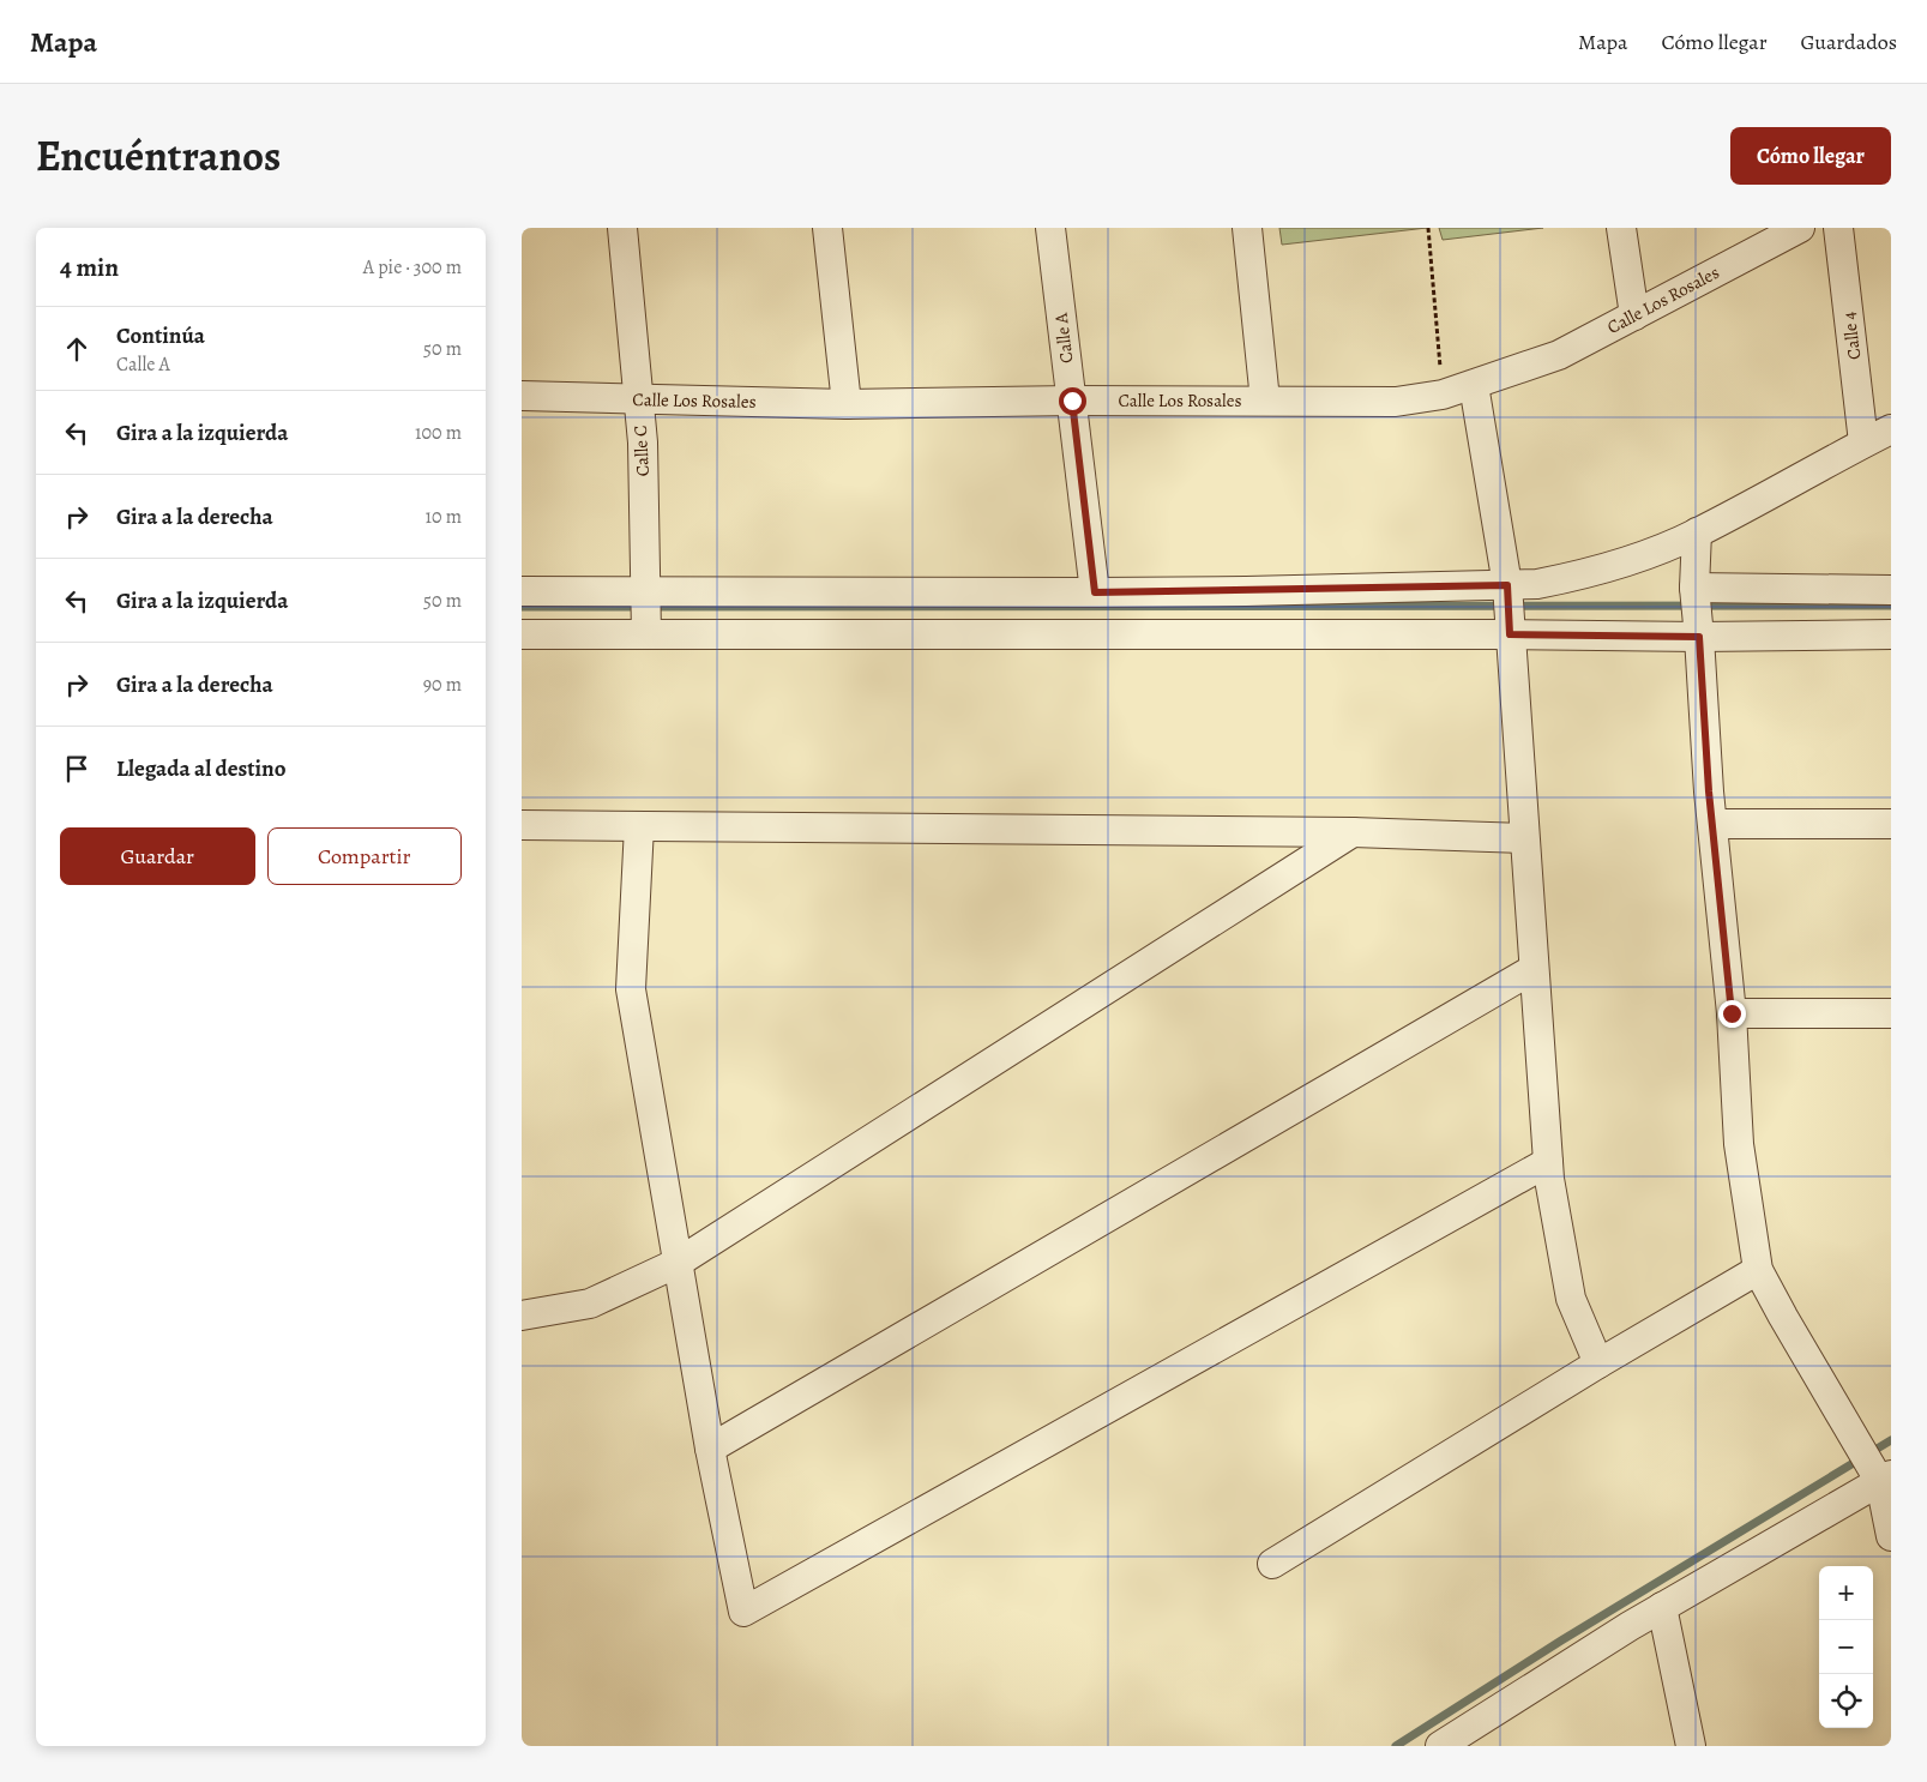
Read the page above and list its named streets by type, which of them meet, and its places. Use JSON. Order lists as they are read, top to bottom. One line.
{"streets":{"street":["Calle Los Rosales","Calle 4","Calle A","Calle C"]},"crossings":[["Calle Los Rosales","Calle A"],["Calle Los Rosales","Calle C"]],"page":{"header":"Mapa","nav":["Mapa","Cómo llegar","Guardados"],"title":"Encuéntranos","buttons":["Cómo llegar",["Guardar","Compartir"]],"heading":["4 min","A pie · 300 m"],"list":[["Continúa","Calle A","50 m"],["Gira a la izquierda","100 m"],["Gira a la derecha","10 m"],["Gira a la izquierda","50 m"],["Gira a la derecha","90 m"],"Llegada al destino"],"map_buttons":["+","−"]}}
